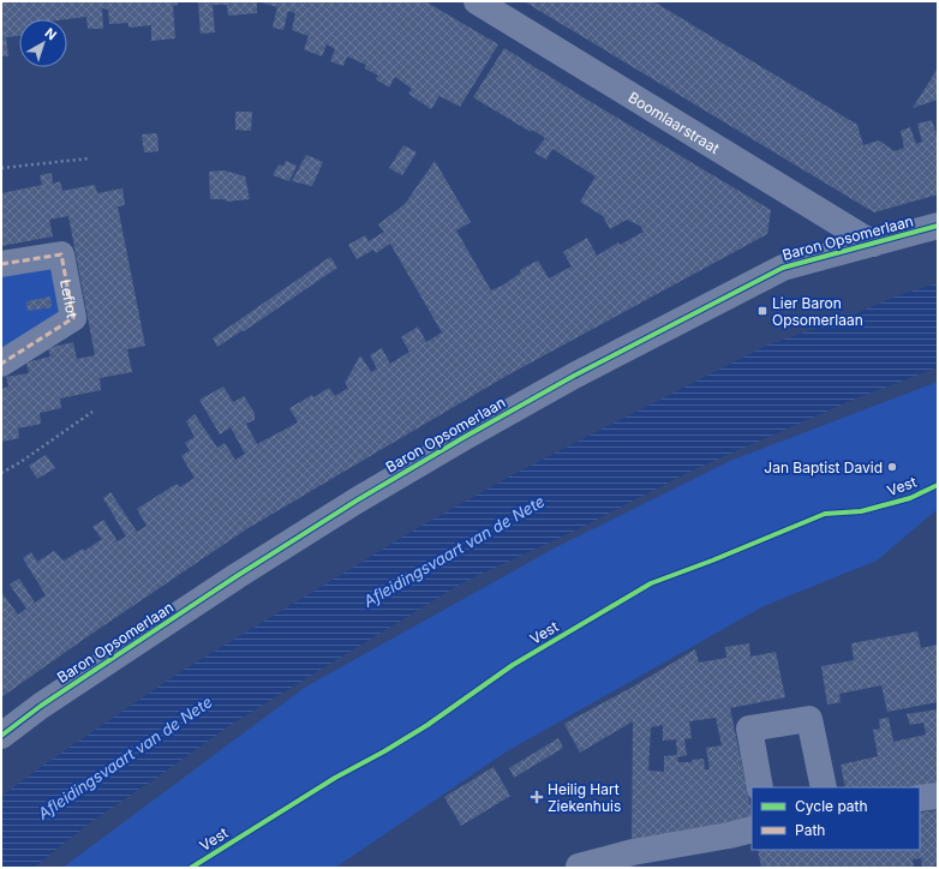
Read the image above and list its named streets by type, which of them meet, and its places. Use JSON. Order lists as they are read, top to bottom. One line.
{"streets":{"street":["Boomlaarstraat","Baron Opsomerlaan","Leflot"],"cycle path":["Vest"]},"crossings":[["Boomlaarstraat","Baron Opsomerlaan"]],"water":["Afleidingsvaart van de Nete"],"places":{"transit":["Lier Baron Opsomerlaan"],"other":["Jan Baptist David"],"health":["Heilig Hart Ziekenhuis"]},"legend":["Cycle path","Path"],"north":"top right"}
